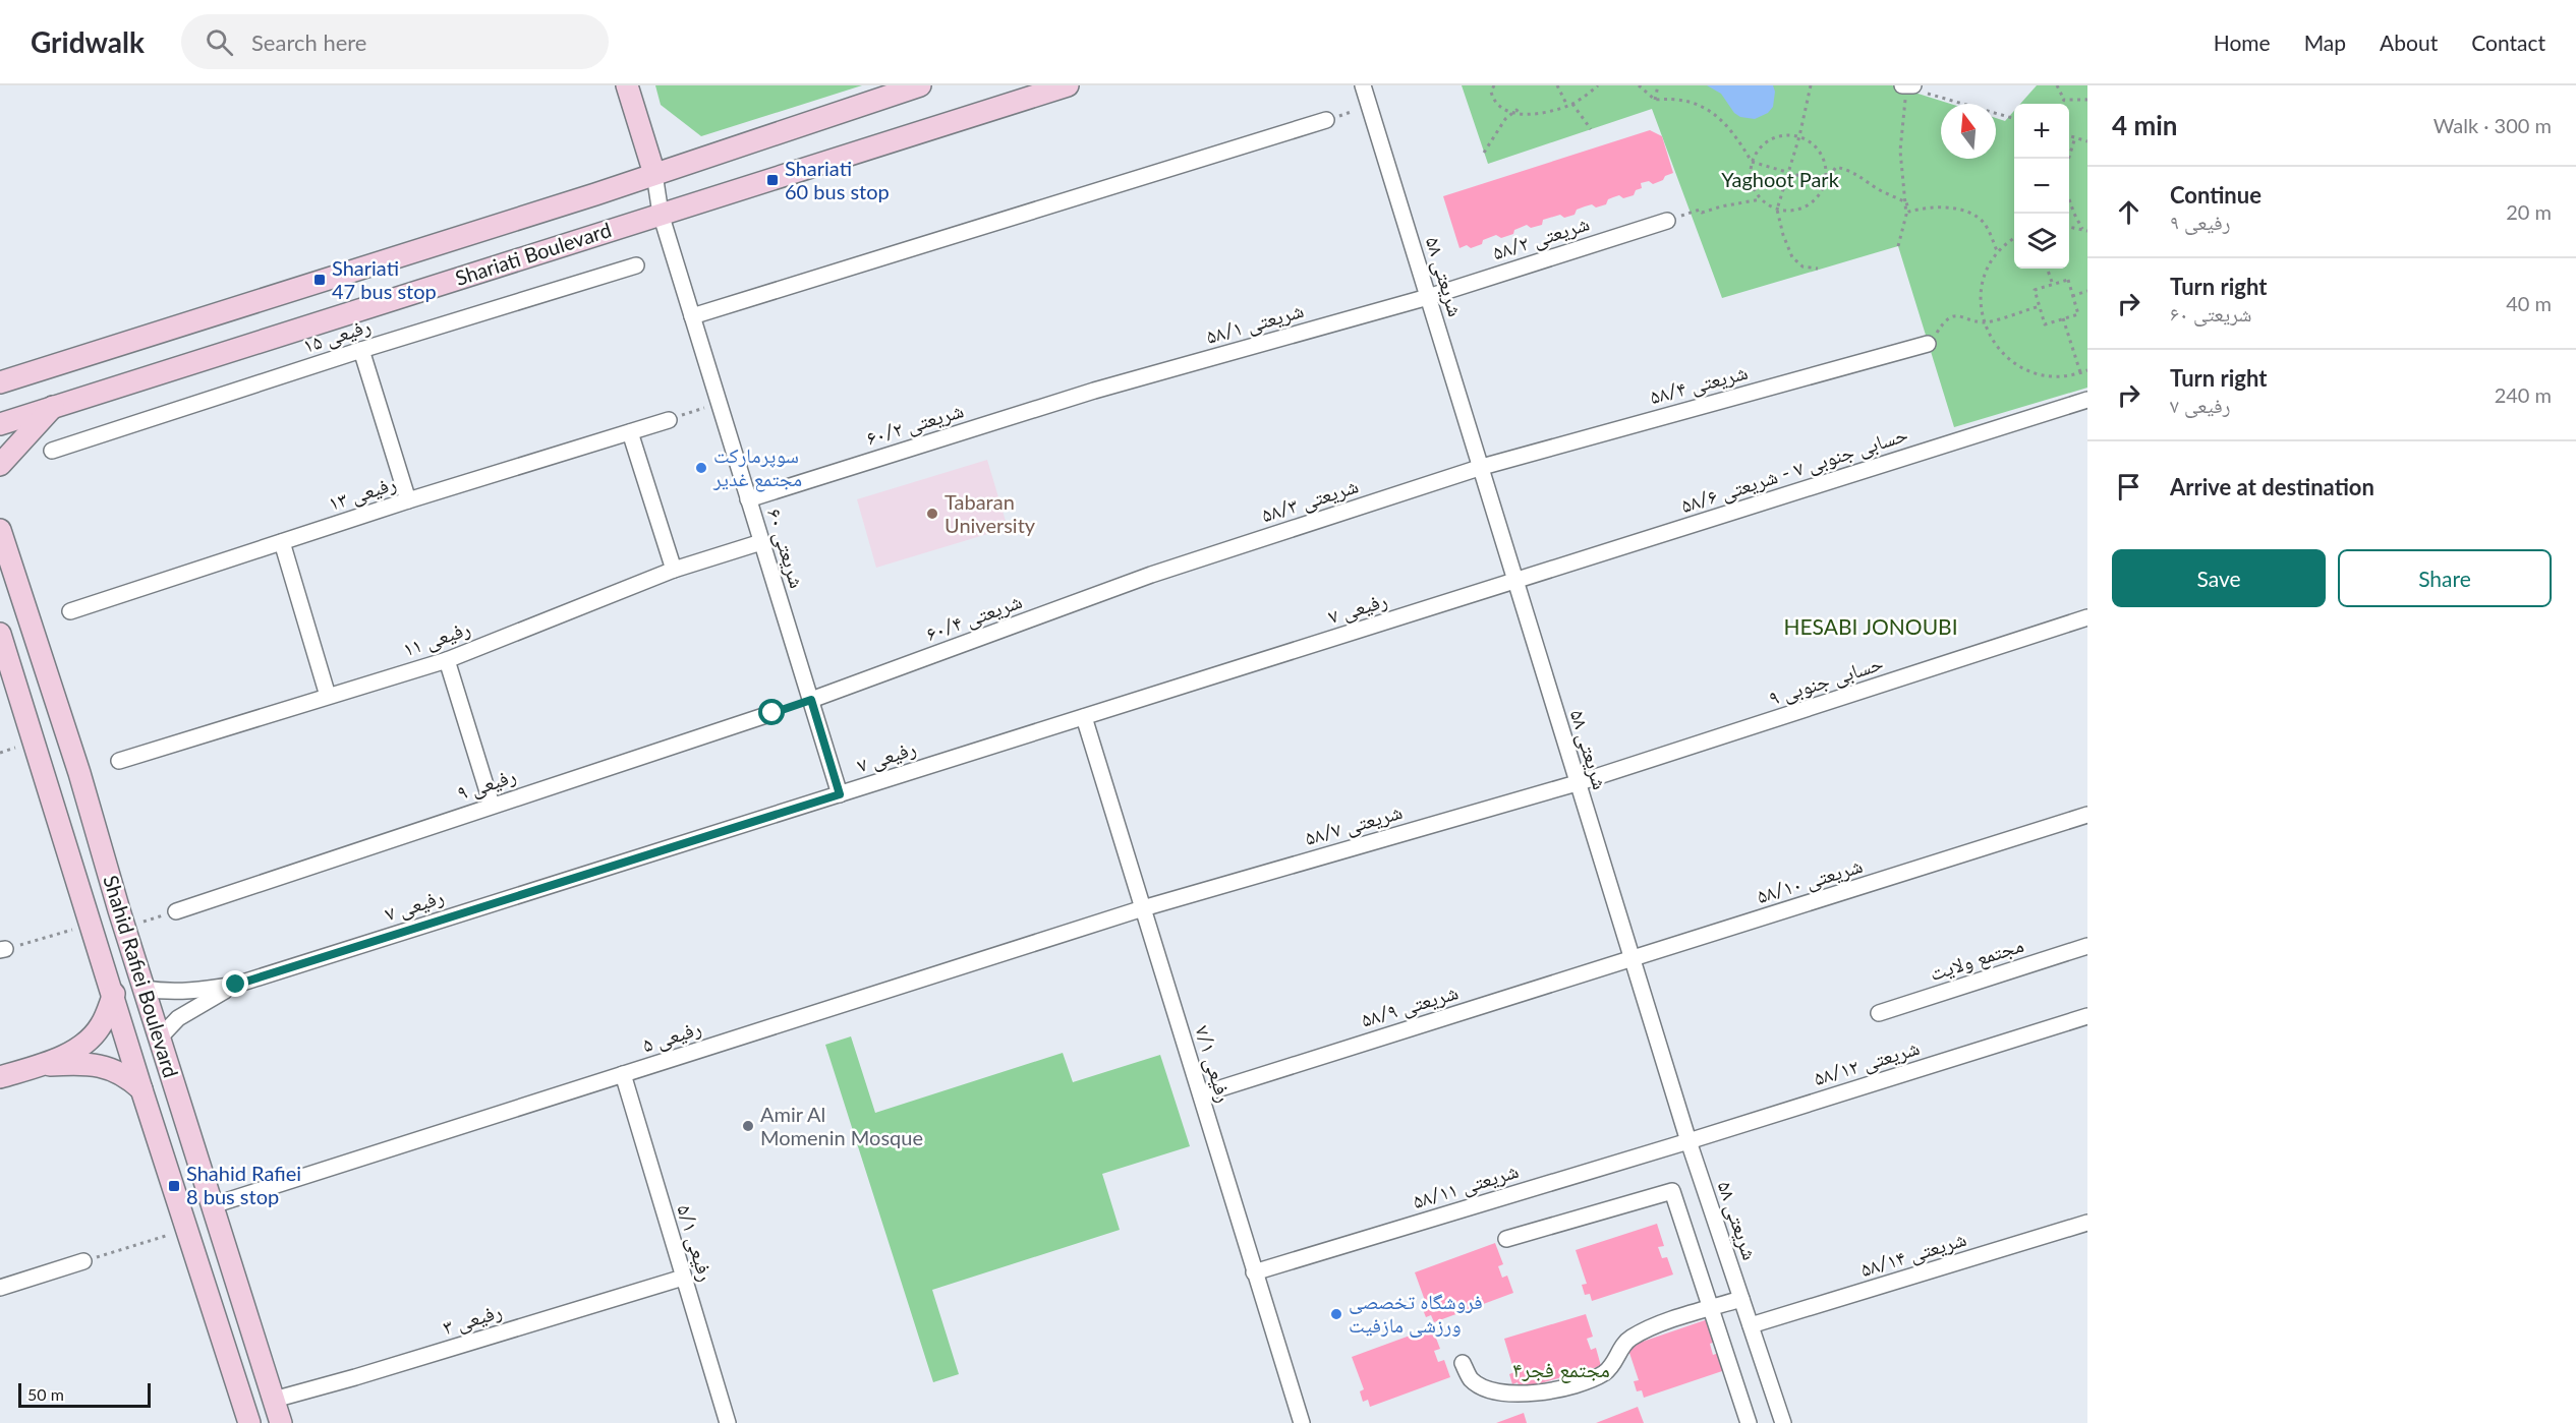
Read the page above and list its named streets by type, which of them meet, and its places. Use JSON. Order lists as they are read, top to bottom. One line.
{"streets":{"main road":["Shariati Boulevard","Shahid Rafiei Boulevard"],"street":["شریعتی ۵۸/۲","شریعتی ۵۸","شریعتی ۵۸/۱","رفیعی ۱۵","شریعتی ۵۸/۴","شریعتی ۶۰/۲","حسابی جنوبی ۷ - شریعتی ۵۸/۶","رفیعی ۱۳","شریعتی ۵۸/۳","شریعتی ۶۰","رفیعی ۷","شریعتی ۶۰/۴","رفیعی ۱۱","حسابی جنوبی ۹","رفیعی ۹","شریعتی ۵۸/۷","شریعتی ۵۸/۱۰","مجتمع ولایت","شریعتی ۵۸/۹","رفیعی ۵","شریعتی ۵۸/۱۲","رفیعی ۷/۱","شریعتی ۵۸/۱۱","رفیعی ۵/۱","شریعتی ۵۸/۱۴","رفیعی ۳"]},"crossings":[["شریعتی ۵۸/۲","شریعتی ۵۸"],["شریعتی ۵۸/۲","شریعتی ۵۸/۱"],["Shariati Boulevard","شریعتی ۶۰"],["شریعتی ۵۸","شریعتی ۵۸/۱"],["شریعتی ۵۸","شریعتی ۵۸/۴"],["شریعتی ۵۸","حسابی جنوبی ۷ - شریعتی ۵۸/۶"],["شریعتی ۵۸","شریعتی ۵۸/۳"],["شریعتی ۵۸","رفیعی ۷"],["شریعتی ۵۸","حسابی جنوبی ۹"],["شریعتی ۵۸","شریعتی ۵۸/۷"],["شریعتی ۵۸","شریعتی ۵۸/۱۰"],["شریعتی ۵۸","شریعتی ۵۸/۹"],["شریعتی ۵۸","شریعتی ۵۸/۱۲"],["شریعتی ۵۸","شریعتی ۵۸/۱۱"],["شریعتی ۵۸","شریعتی ۵۸/۱۴"],["شریعتی ۵۸/۱","شریعتی ۶۰/۲"],["شریعتی ۵۸/۴","شریعتی ۵۸/۳"],["شریعتی ۶۰/۲","شریعتی ۶۰"],["حسابی جنوبی ۷ - شریعتی ۵۸/۶","رفیعی ۷"],["شریعتی ۵۸/۳","شریعتی ۶۰/۴"],["شریعتی ۶۰","رفیعی ۷"],["شریعتی ۶۰","شریعتی ۶۰/۴"],["شریعتی ۶۰","رفیعی ۱۱"],["رفیعی ۷","رفیعی ۷/۱"],["حسابی جنوبی ۹","شریعتی ۵۸/۷"],["شریعتی ۵۸/۷","رفیعی ۵"],["شریعتی ۵۸/۷","رفیعی ۷/۱"],["شریعتی ۵۸/۱۰","شریعتی ۵۸/۹"],["Shahid Rafiei Boulevard","رفیعی ۵"],["Shahid Rafiei Boulevard","رفیعی ۳"],["شریعتی ۵۸/۹","رفیعی ۷/۱"],["رفیعی ۵","رفیعی ۷/۱"],["رفیعی ۵","رفیعی ۵/۱"],["شریعتی ۵۸/۱۲","شریعتی ۵۸/۱۱"],["رفیعی ۷/۱","شریعتی ۵۸/۱۱"],["رفیعی ۵/۱","رفیعی ۳"]],"districts":["HESABI JONOUBI","مجتمع فجر۴"],"parks":["Yaghoot Park"],"places":{"transit":["Shariati 60 bus stop","Shariati 47 bus stop","Shahid Rafiei 8 bus stop"],"other":["سوپرمارکت مجتمع غدیر","Tabaran University","Amir Al Momenin Mosque","فروشگاه تخصصی ورزشی مازفیت"]},"scale_bar":"50 m","north":"top","page":{"header":"Gridwalk","search":"Search here","nav":["Home","Map","About","Contact"],"heading":["4 min","Walk · 300 m"],"map_buttons":["+","−"],"list":[["Continue","رفیعی ۹","20 m"],["Turn right","شریعتی ۶۰","40 m"],["Turn right","رفیعی ۷","240 m"],"Arrive at destination"],"buttons":["Save","Share"],"scale":"50 m"}}
